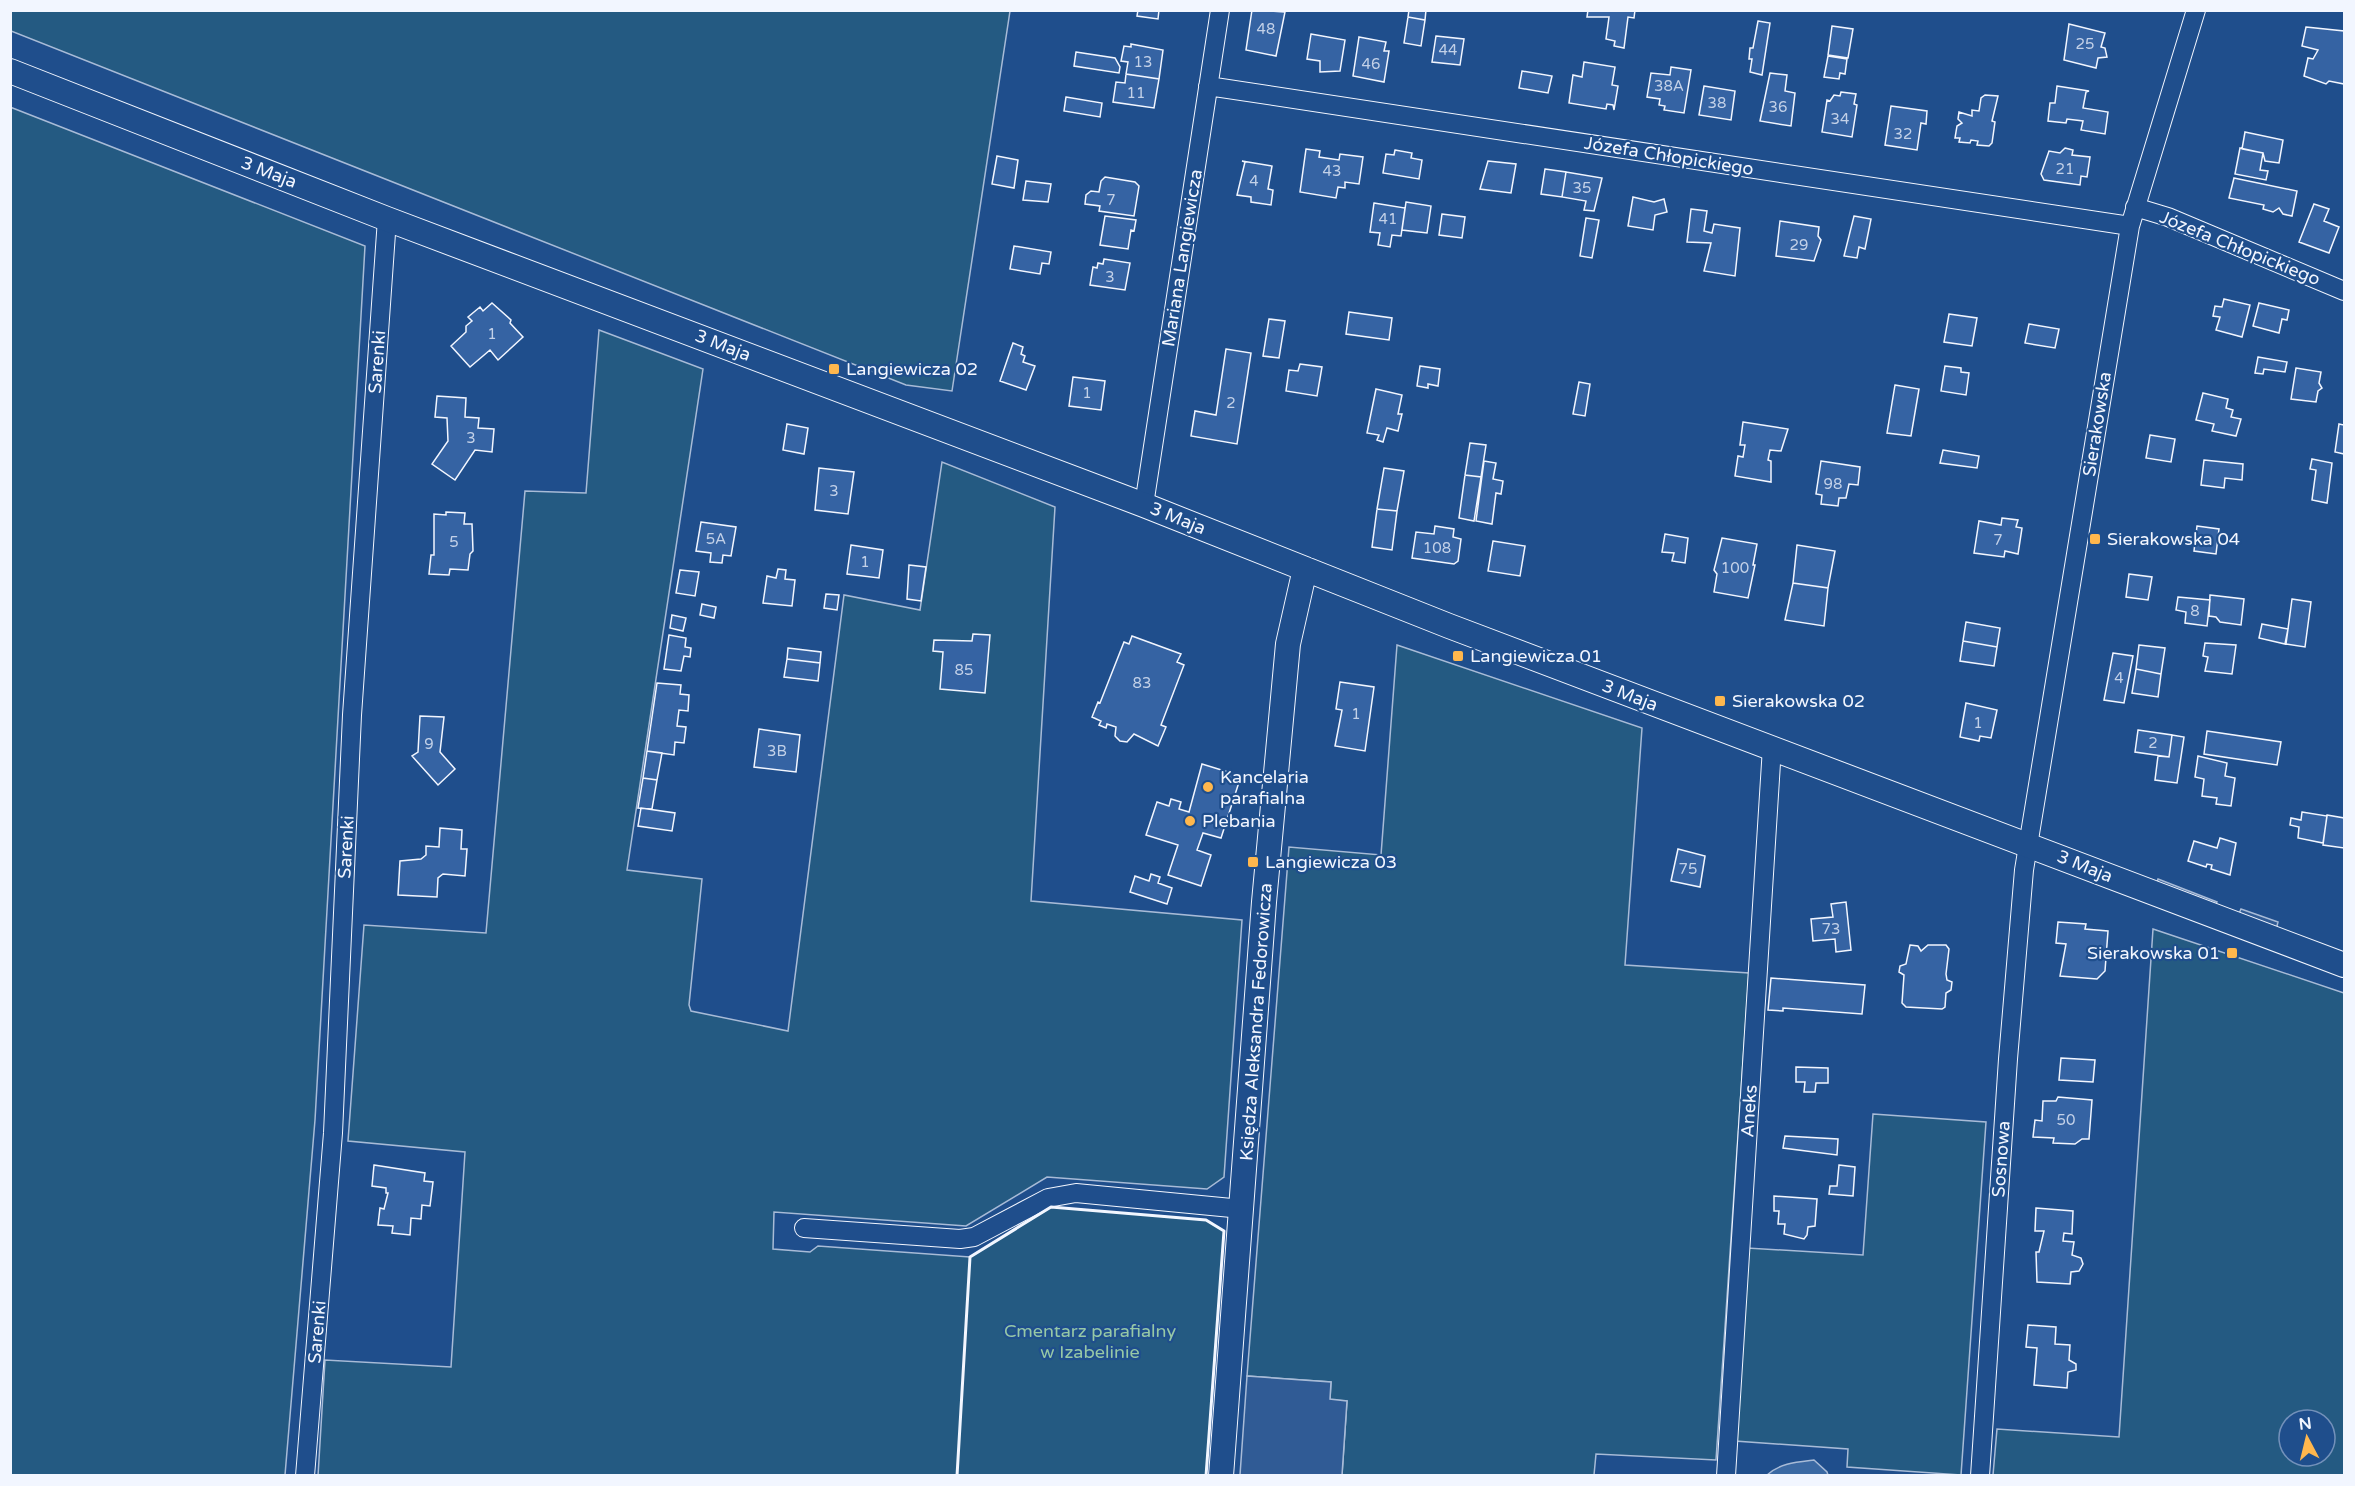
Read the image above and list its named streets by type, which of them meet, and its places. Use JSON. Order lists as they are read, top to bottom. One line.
{"streets":{"street":["Józefa Chłopickiego","3 Maja","Mariana Langiewicza","Sarenki","Sierakowska","Księdza Aleksandra Fedorowicza","Aneks","Sosnowa"]},"crossings":[["Józefa Chłopickiego","Mariana Langiewicza"],["Józefa Chłopickiego","Sierakowska"],["3 Maja","Mariana Langiewicza"],["3 Maja","Sarenki"],["3 Maja","Sierakowska"],["3 Maja","Księdza Aleksandra Fedorowicza"],["3 Maja","Aneks"],["3 Maja","Sosnowa"],["Sierakowska","Sosnowa"]],"parks":["Cmentarz parafialny w Izabelinie"],"places":{"transit":["Langiewicza 02","Sierakowska 04","Langiewicza 01","Sierakowska 02","Langiewicza 03","Sierakowska 01"],"other":["Kancelaria parafialna","Plebania"]},"house_numbers":["48","25","44","13","46","38A","11","38","36","34","32","21","43","4","35","7","41","29","3","1","1","2","3","98","3","5A","7","5","108","1","100","8","85","4","83","1","1","2","9","3B","75","73","50"],"north":"top"}
